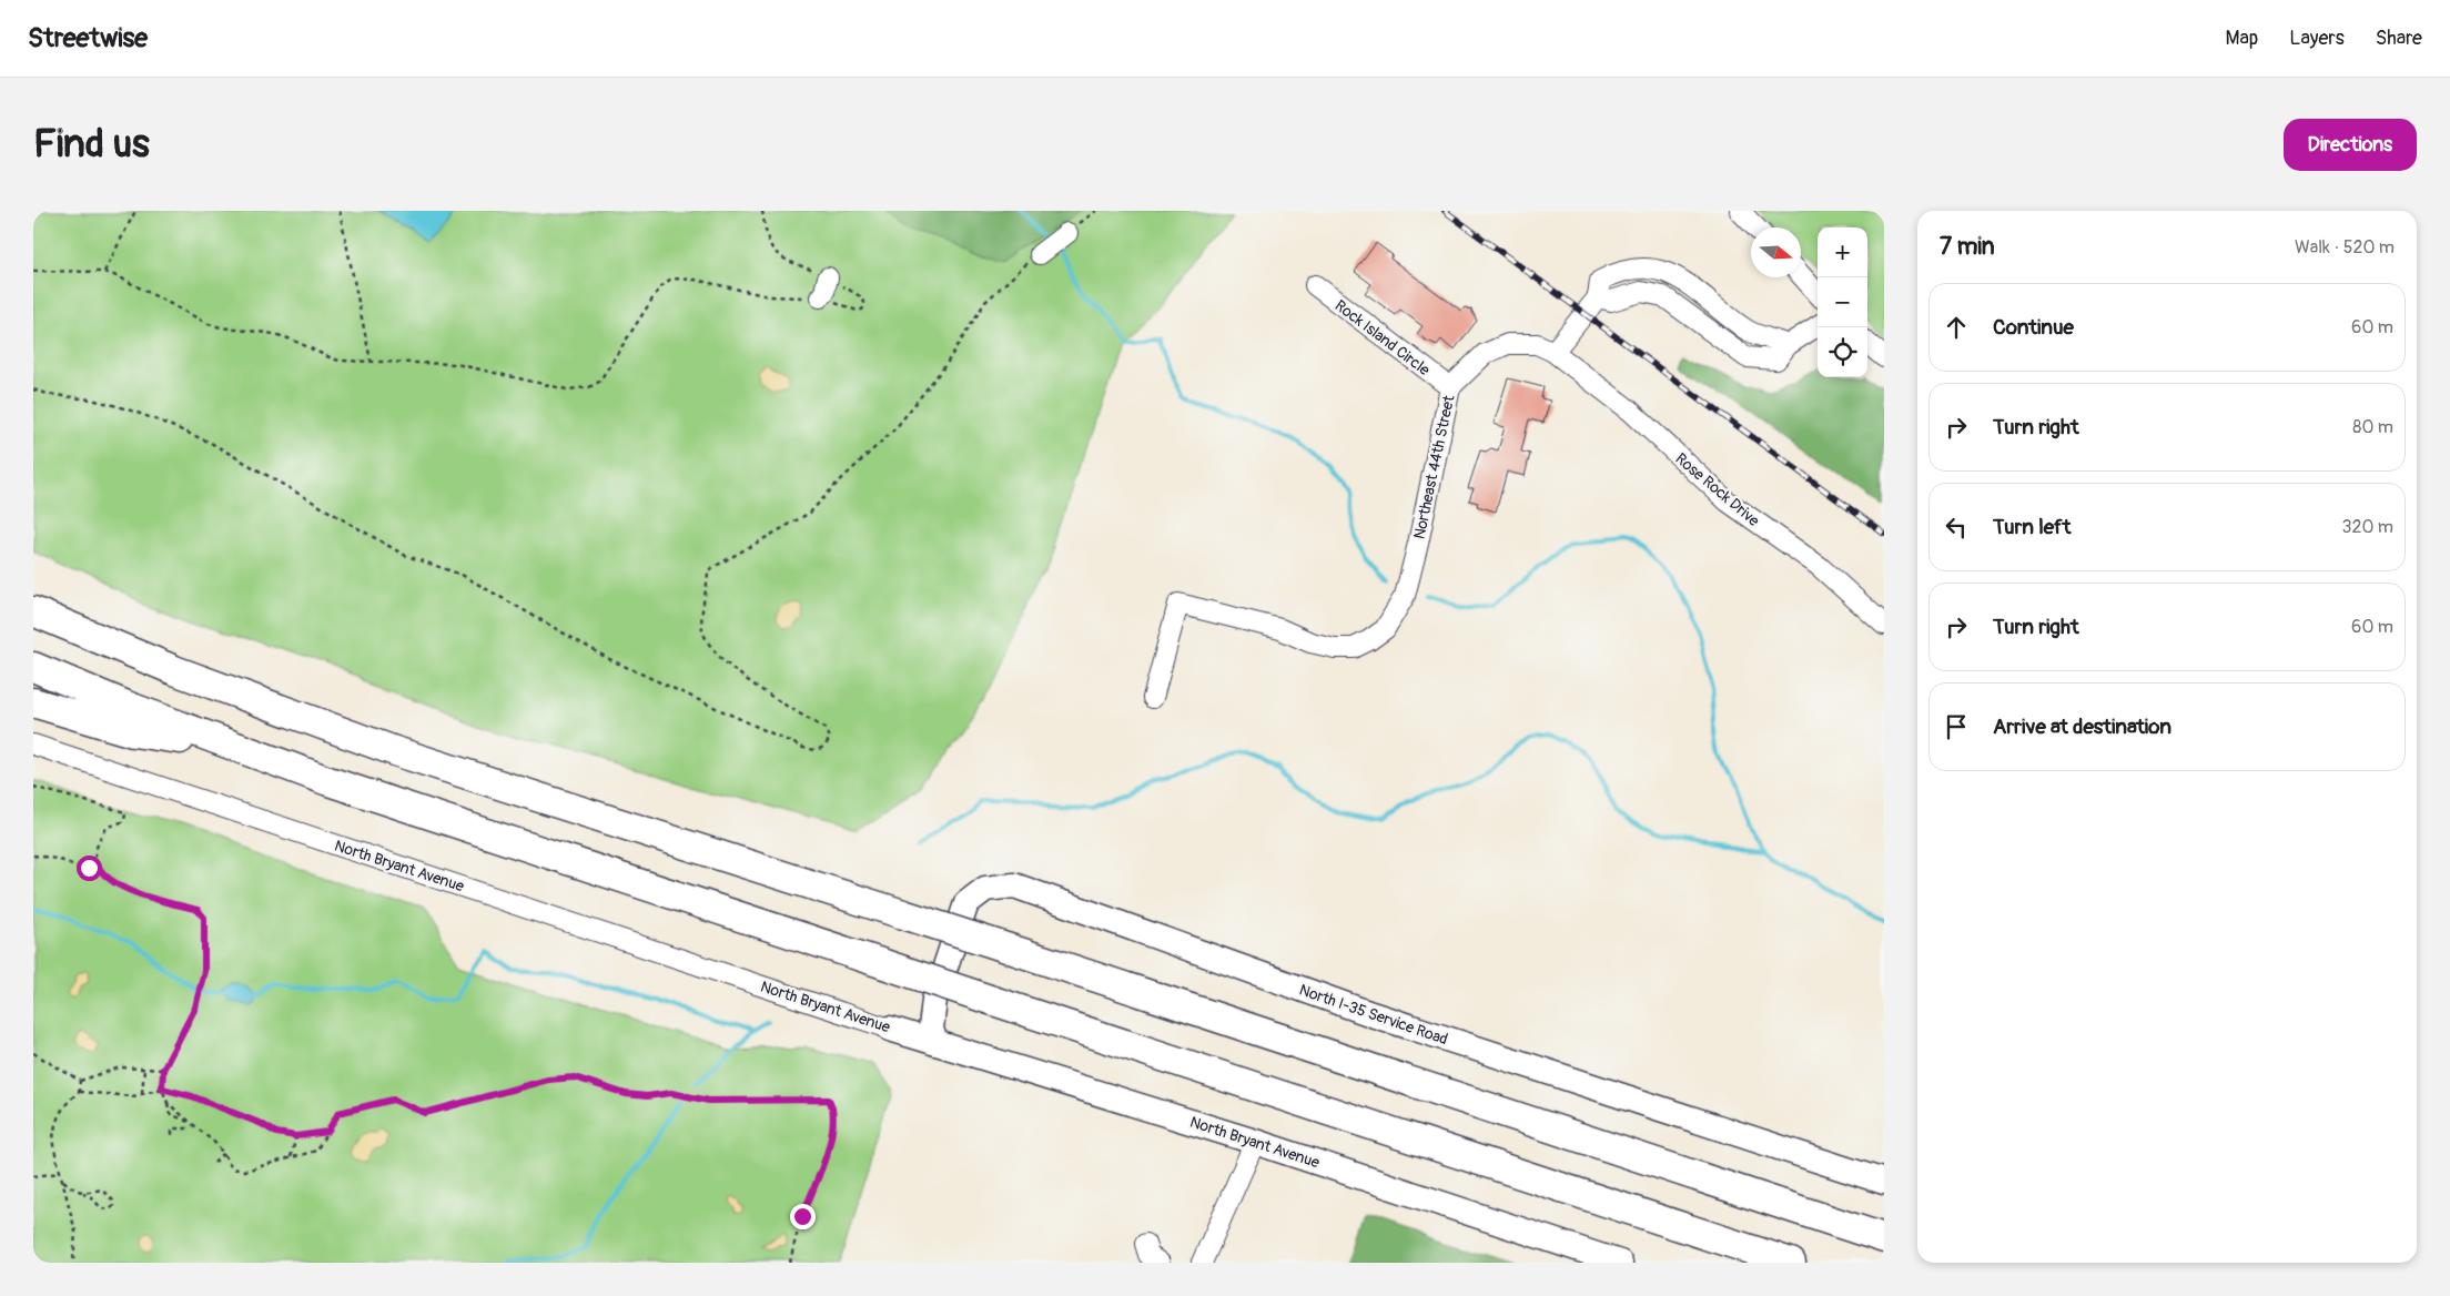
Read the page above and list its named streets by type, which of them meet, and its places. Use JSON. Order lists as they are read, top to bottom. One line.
{"streets":{"main road":["North Bryant Avenue","North I-35 Service Road"],"street":["Rock Island Circle","Northeast 44th Street","Rose Rock Drive"]},"crossings":[["Rock Island Circle","Northeast 44th Street"],["Northeast 44th Street","Rose Rock Drive"],["North Bryant Avenue","North I-35 Service Road"]],"north":"right","page":{"header":"Streetwise","nav":["Map","Layers","Share"],"buttons":"Directions","title":"Find us","heading":["7 min","Walk · 520 m"],"map_buttons":["+","−"],"list":[["Continue","60 m"],["Turn right","80 m"],["Turn left","320 m"],["Turn right","60 m"],"Arrive at destination"]}}
